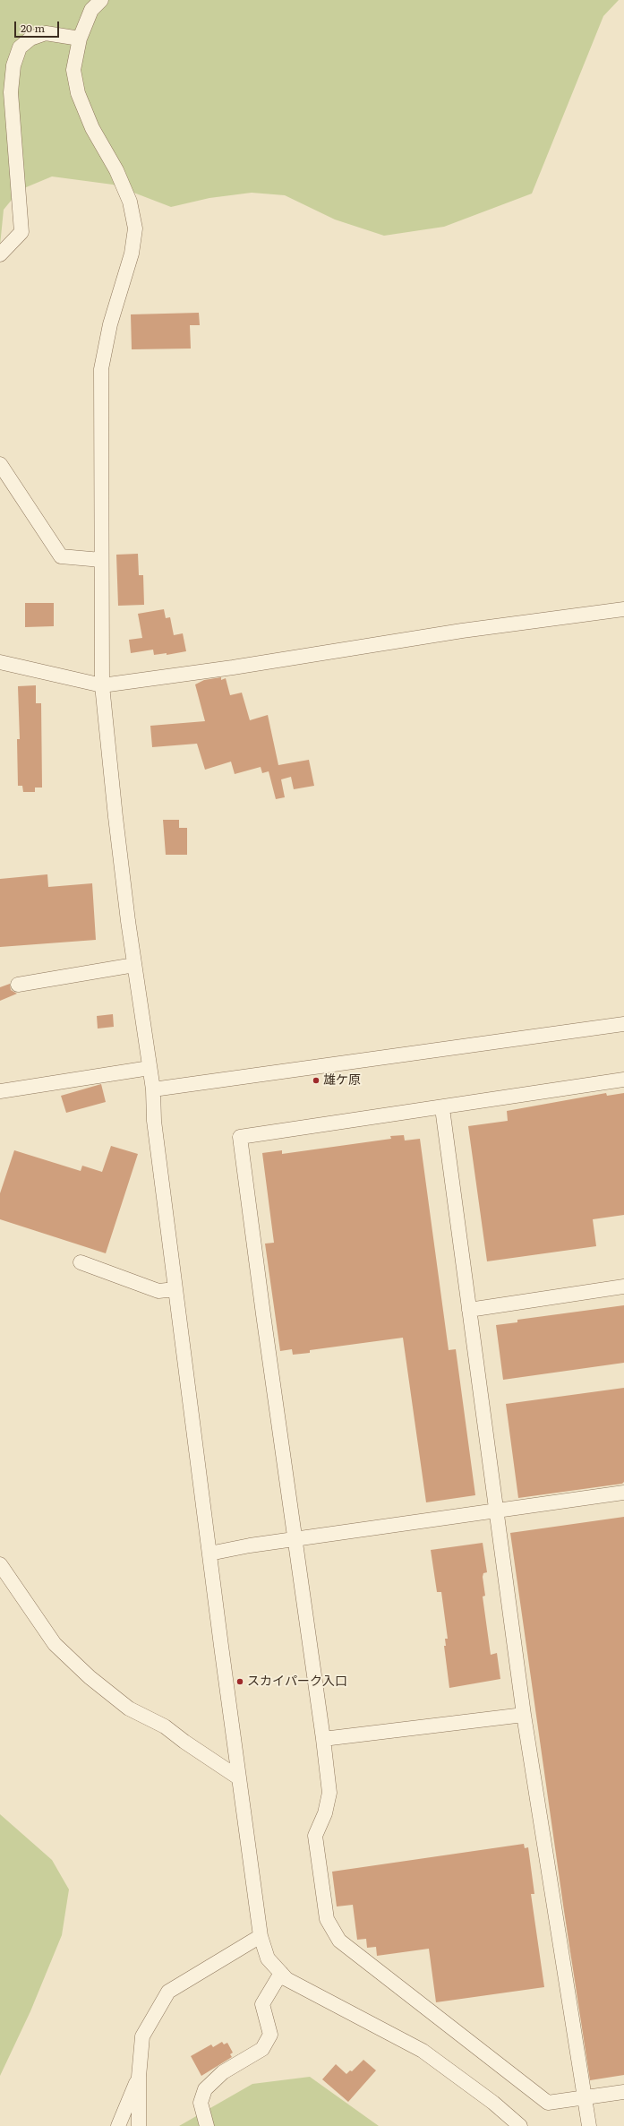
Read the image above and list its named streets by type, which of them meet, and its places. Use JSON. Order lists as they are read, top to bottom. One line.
{"places":["雄ケ原","スカイパーク入口"],"scale_bar":"20 m"}
